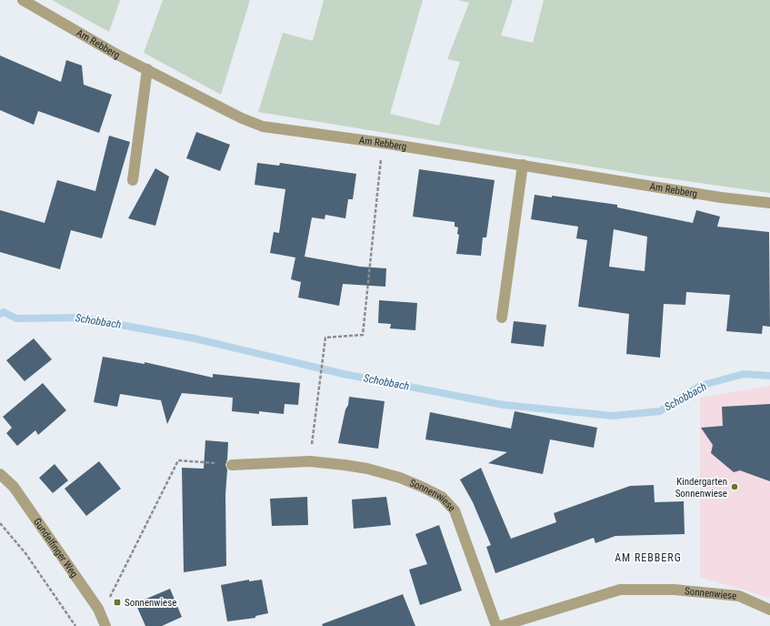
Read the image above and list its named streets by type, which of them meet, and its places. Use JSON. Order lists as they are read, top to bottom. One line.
{"streets":{"street":["Am Rebberg","Sonnenwiese","Gundelfinger Weg"]},"districts":["AM REBBERG"],"water":["Schobbach"],"places":{"other":["Kindergarten Sonnenwiese"],"transit":["Sonnenwiese"]}}
